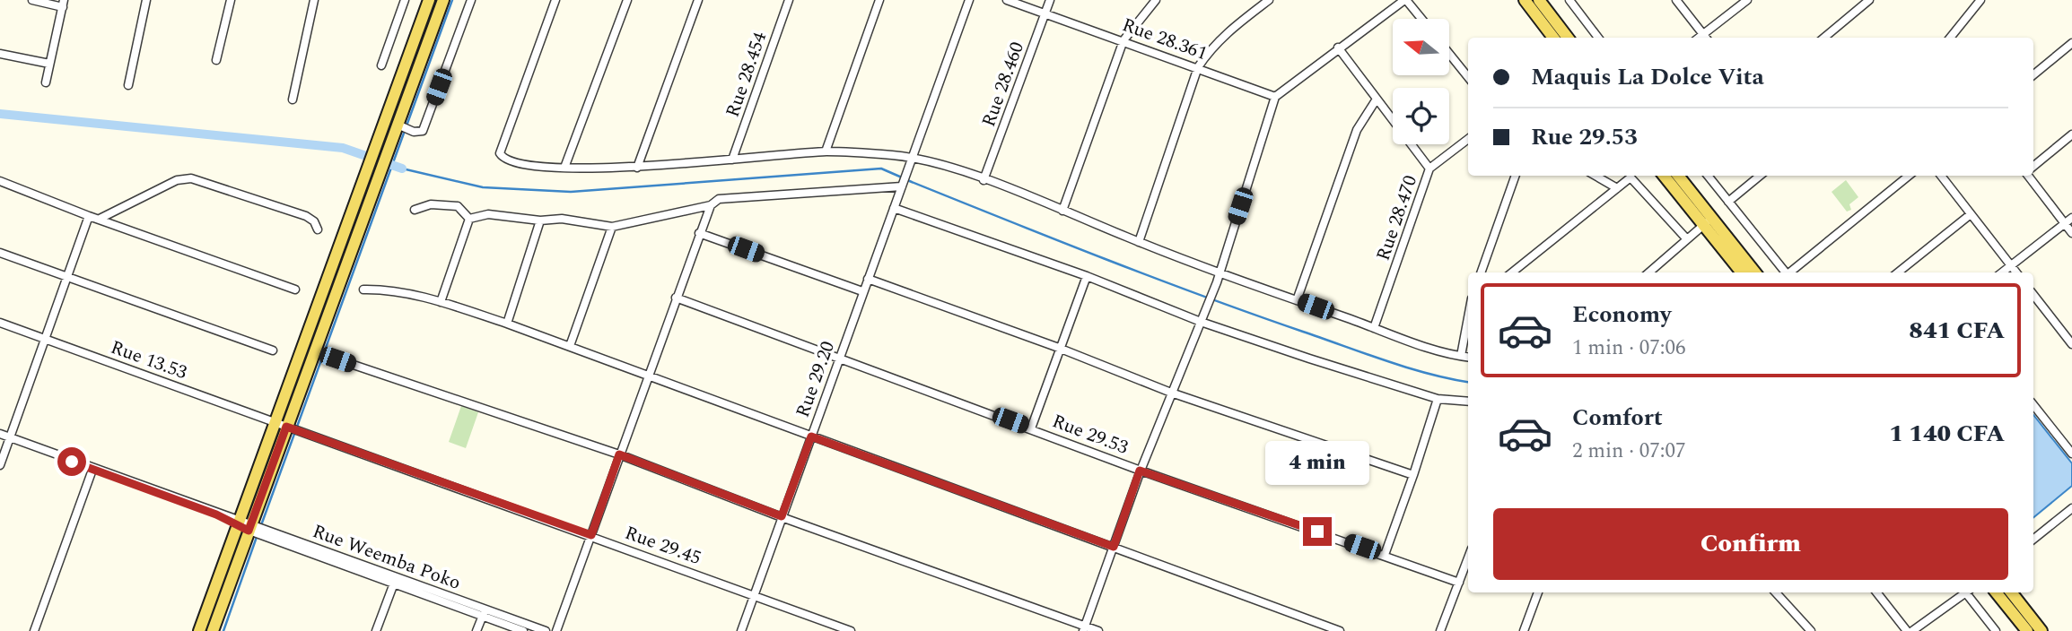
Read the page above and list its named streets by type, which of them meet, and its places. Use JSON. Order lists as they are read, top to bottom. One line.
{"streets":{"street":["Rue 28.361","Rue 28.454","Rue 28.460","Rue 28.470","Rue 13.53","Rue 29.20","Rue 29.53","Rue 29.45","Rue Weemba Poko"]},"crossings":[["Rue 28.361","Rue 28.460"],["Rue 13.53","Rue 29.45"],["Rue 29.20","Rue 29.53"],["Rue 29.20","Rue 29.45"]],"north":"left","page":{"banner":["Maquis La Dolce Vita","Rue 29.53"],"list":[{"name":"Economy","note":"1 min · 07:06","value":"841 CFA"},{"name":"Comfort","note":"2 min · 07:07","value":"1 140 CFA"}],"bubble":"4 min","buttons":"Confirm"}}
